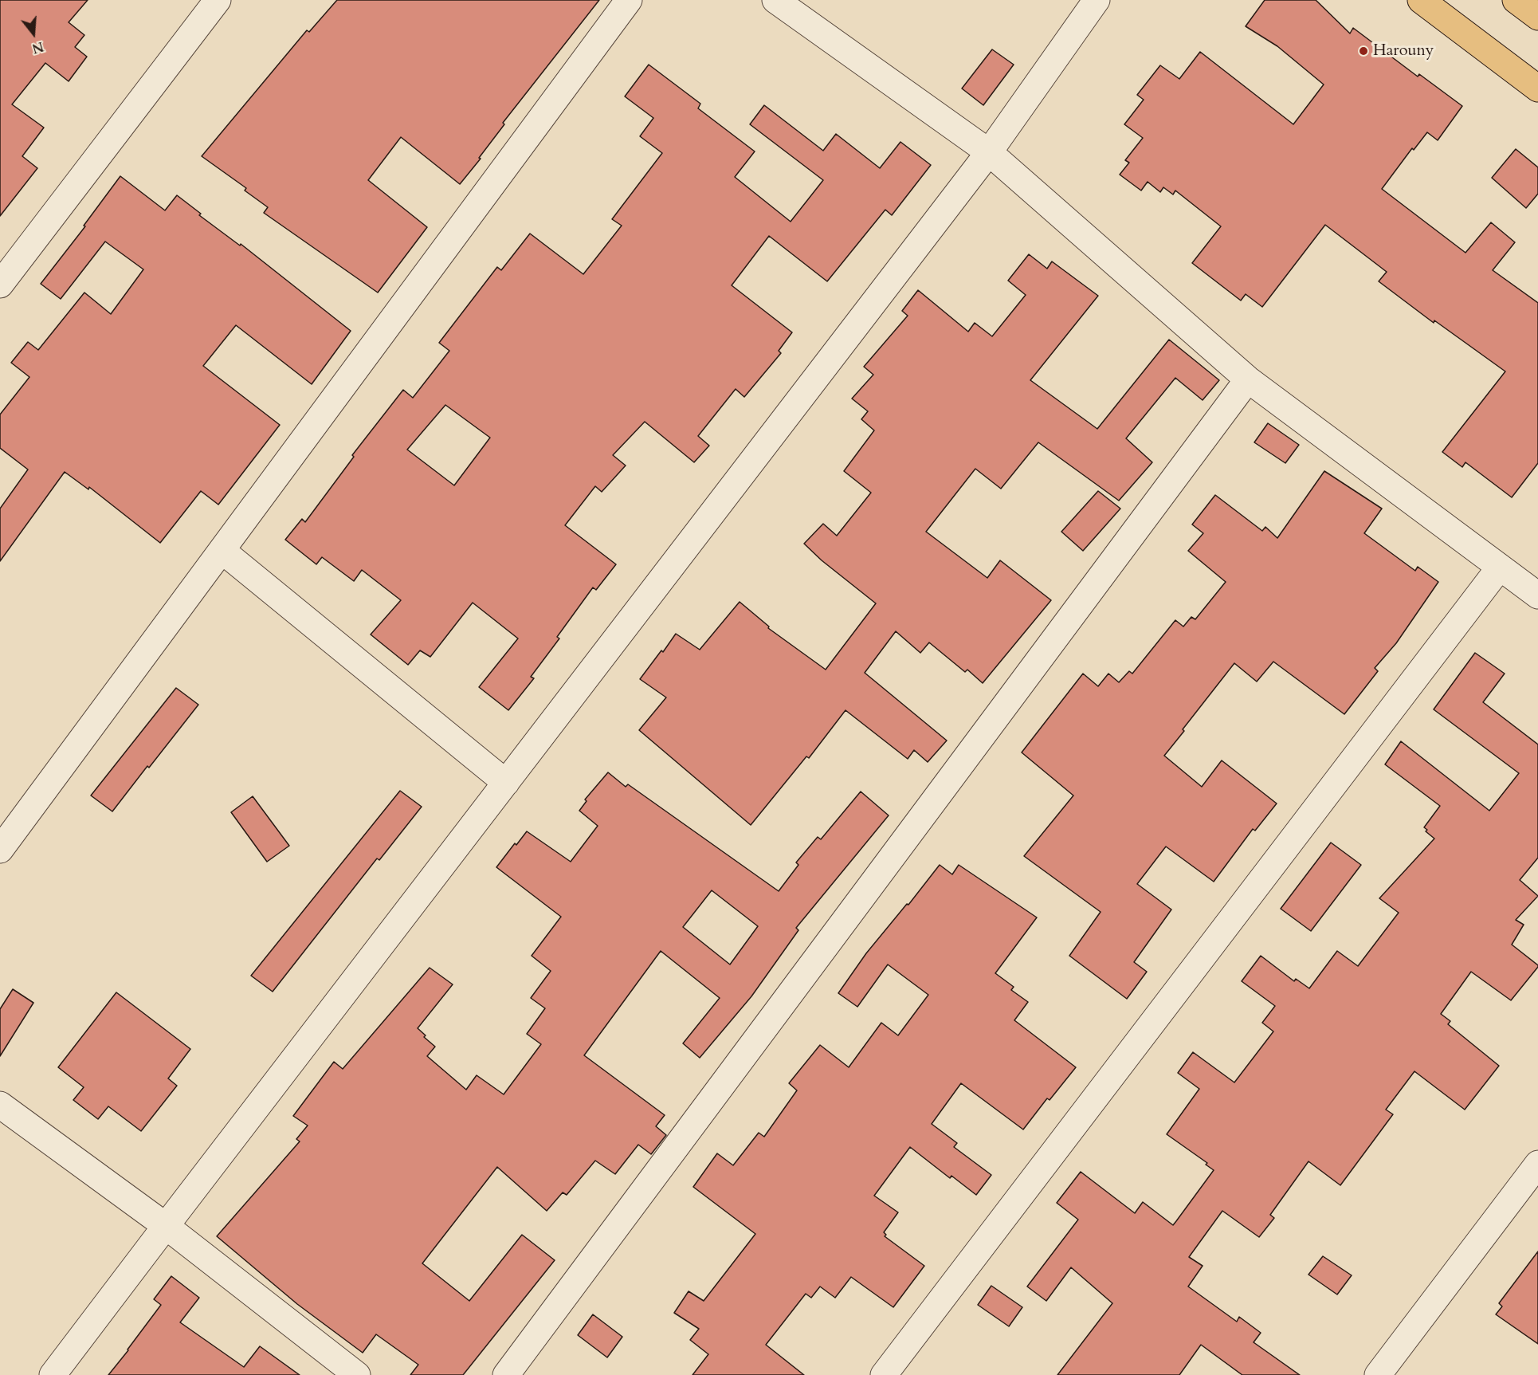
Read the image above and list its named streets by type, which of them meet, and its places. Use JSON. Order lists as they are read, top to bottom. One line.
{"places":["Harouny"],"north":"bottom"}
